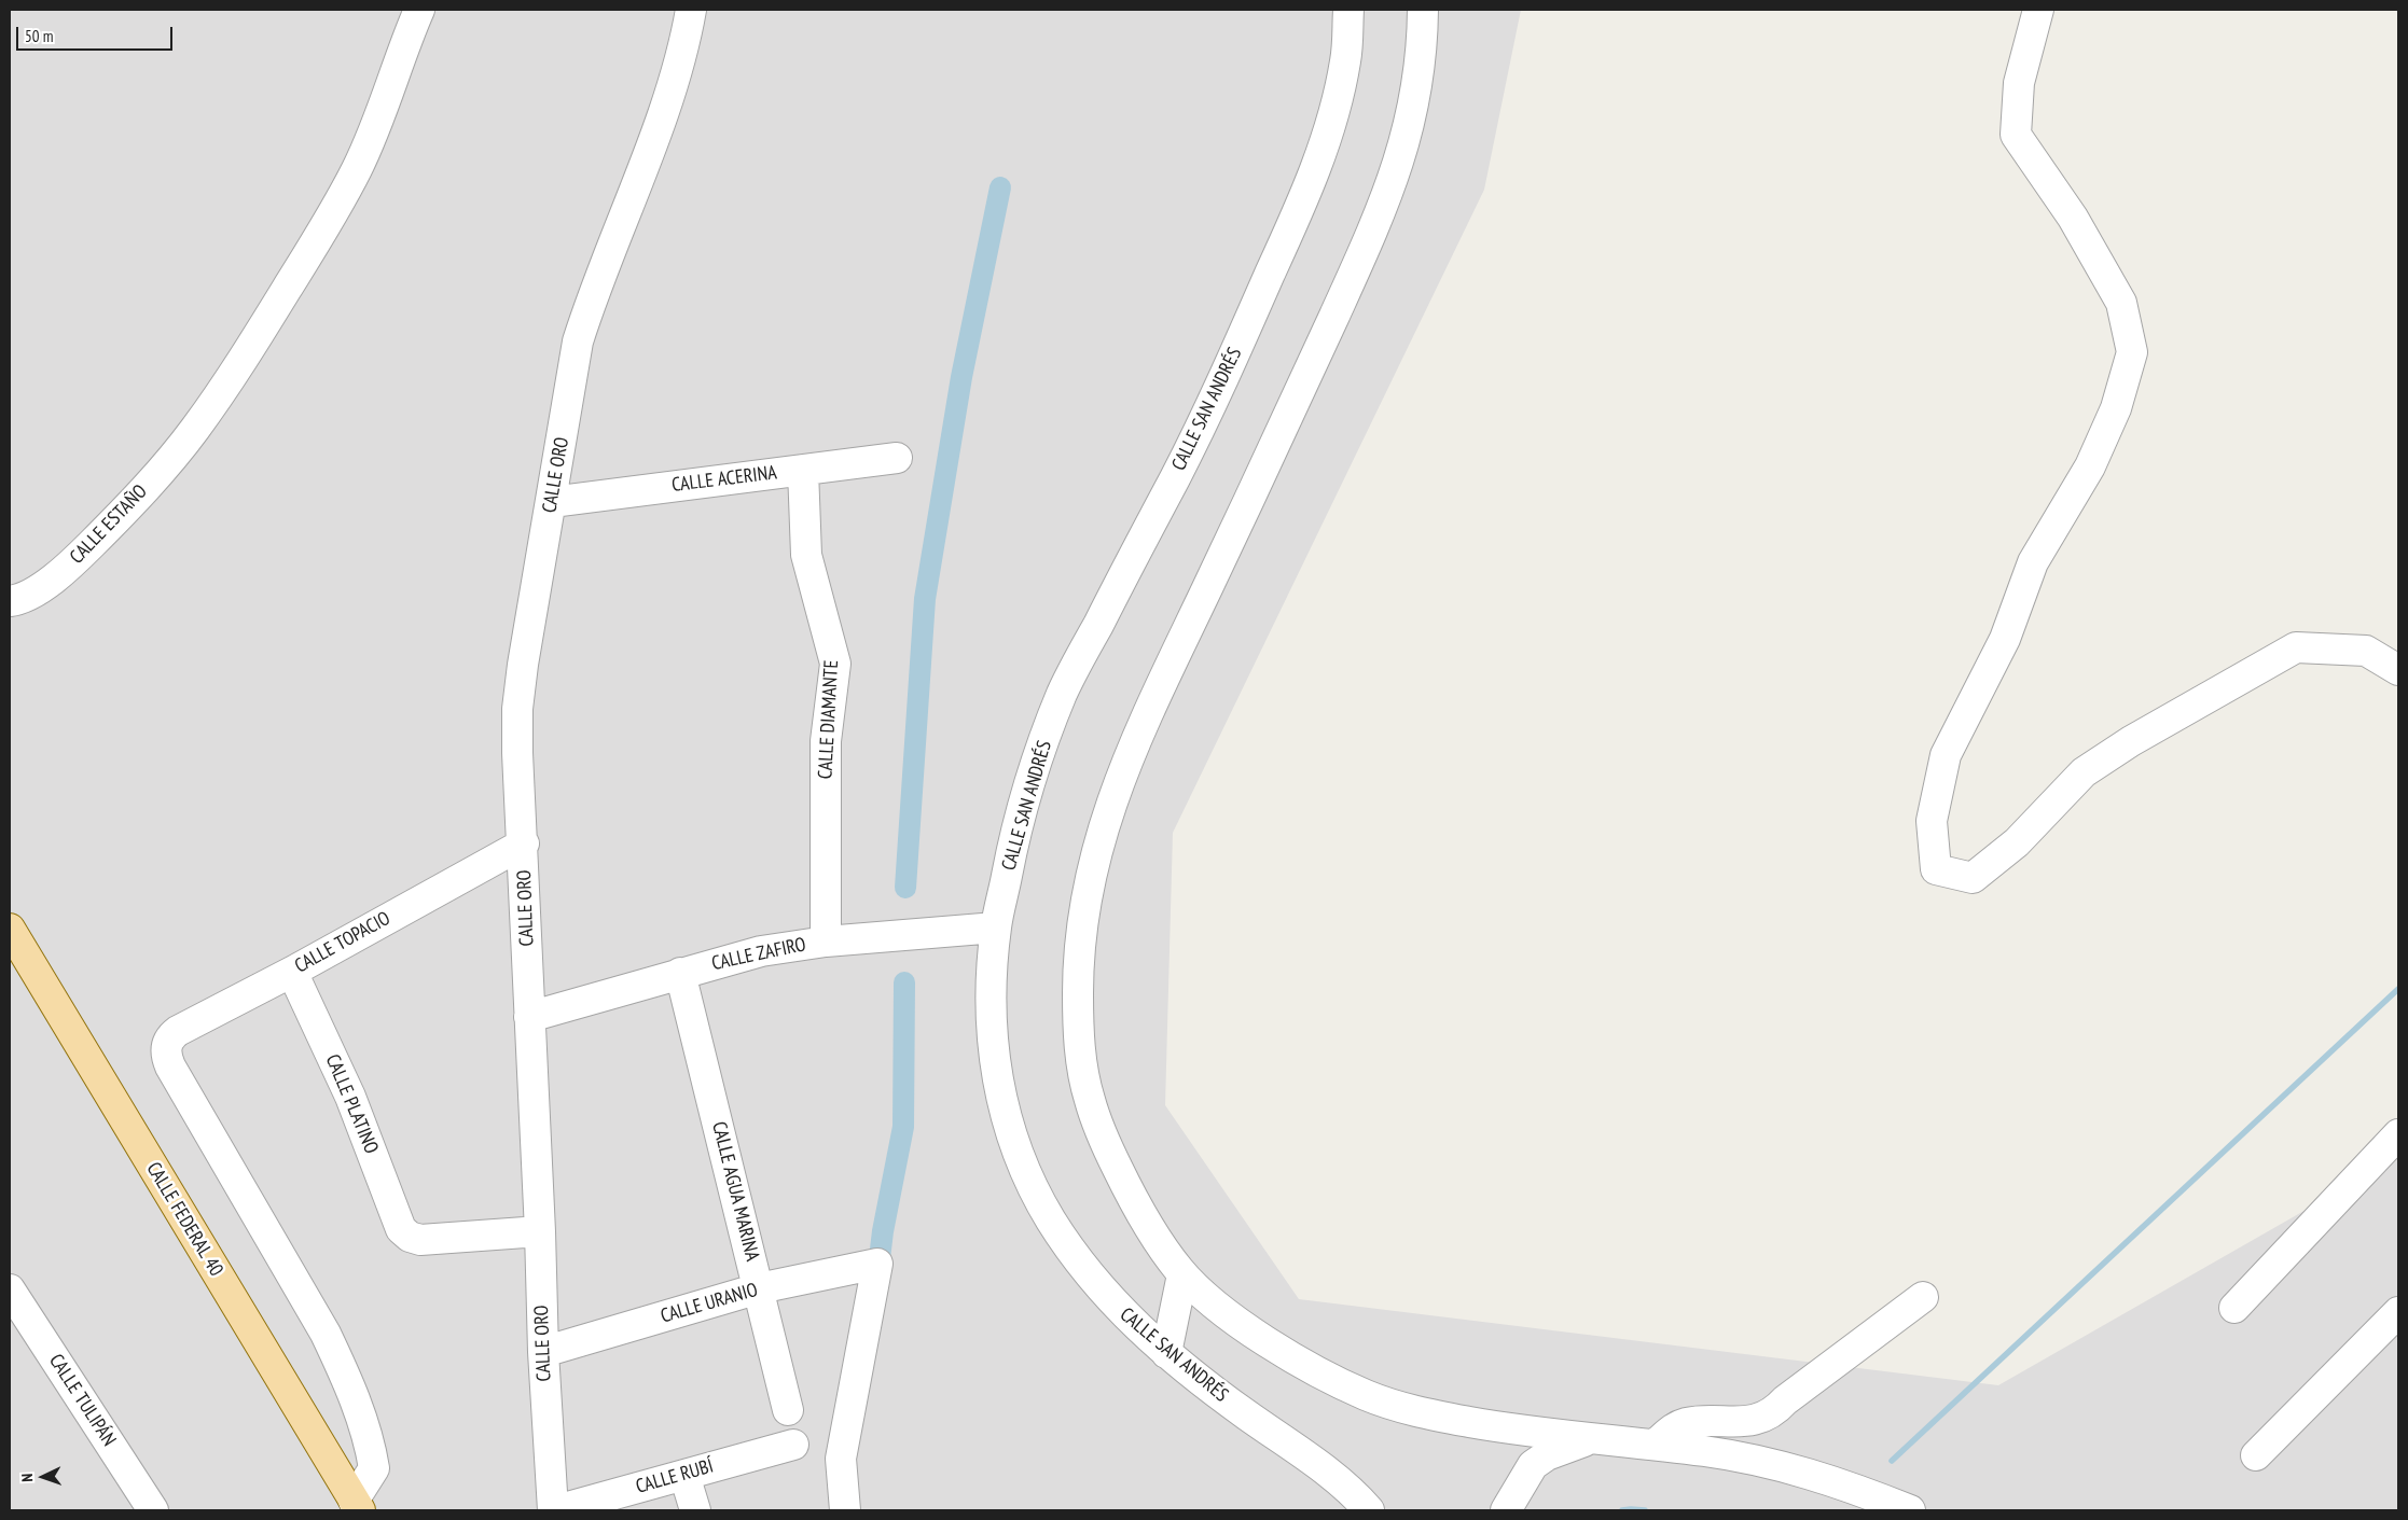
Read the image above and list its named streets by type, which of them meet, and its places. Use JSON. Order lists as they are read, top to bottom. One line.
{"streets":{"main road":["CALLE FEDERAL 40"],"street":["CALLE SAN ANDRÉS","CALLE ORO","CALLE ACERINA","CALLE ESTAÑO","CALLE DIAMANTE","CALLE TOPACIO","CALLE ZAFIRO","CALLE PLATINO","CALLE AGUA MARINA","CALLE URANIO","CALLE TULIPÁN","CALLE RUBÍ"]},"crossings":[["CALLE SAN ANDRÉS","CALLE ZAFIRO"],["CALLE ORO","CALLE ACERINA"],["CALLE ORO","CALLE TOPACIO"],["CALLE ORO","CALLE ZAFIRO"],["CALLE ORO","CALLE PLATINO"],["CALLE ORO","CALLE URANIO"],["CALLE ORO","CALLE RUBÍ"],["CALLE ACERINA","CALLE DIAMANTE"],["CALLE DIAMANTE","CALLE ZAFIRO"],["CALLE TOPACIO","CALLE PLATINO"],["CALLE TOPACIO","CALLE FEDERAL 40"],["CALLE ZAFIRO","CALLE AGUA MARINA"],["CALLE AGUA MARINA","CALLE URANIO"]],"scale_bar":"50 m","north":"left"}
